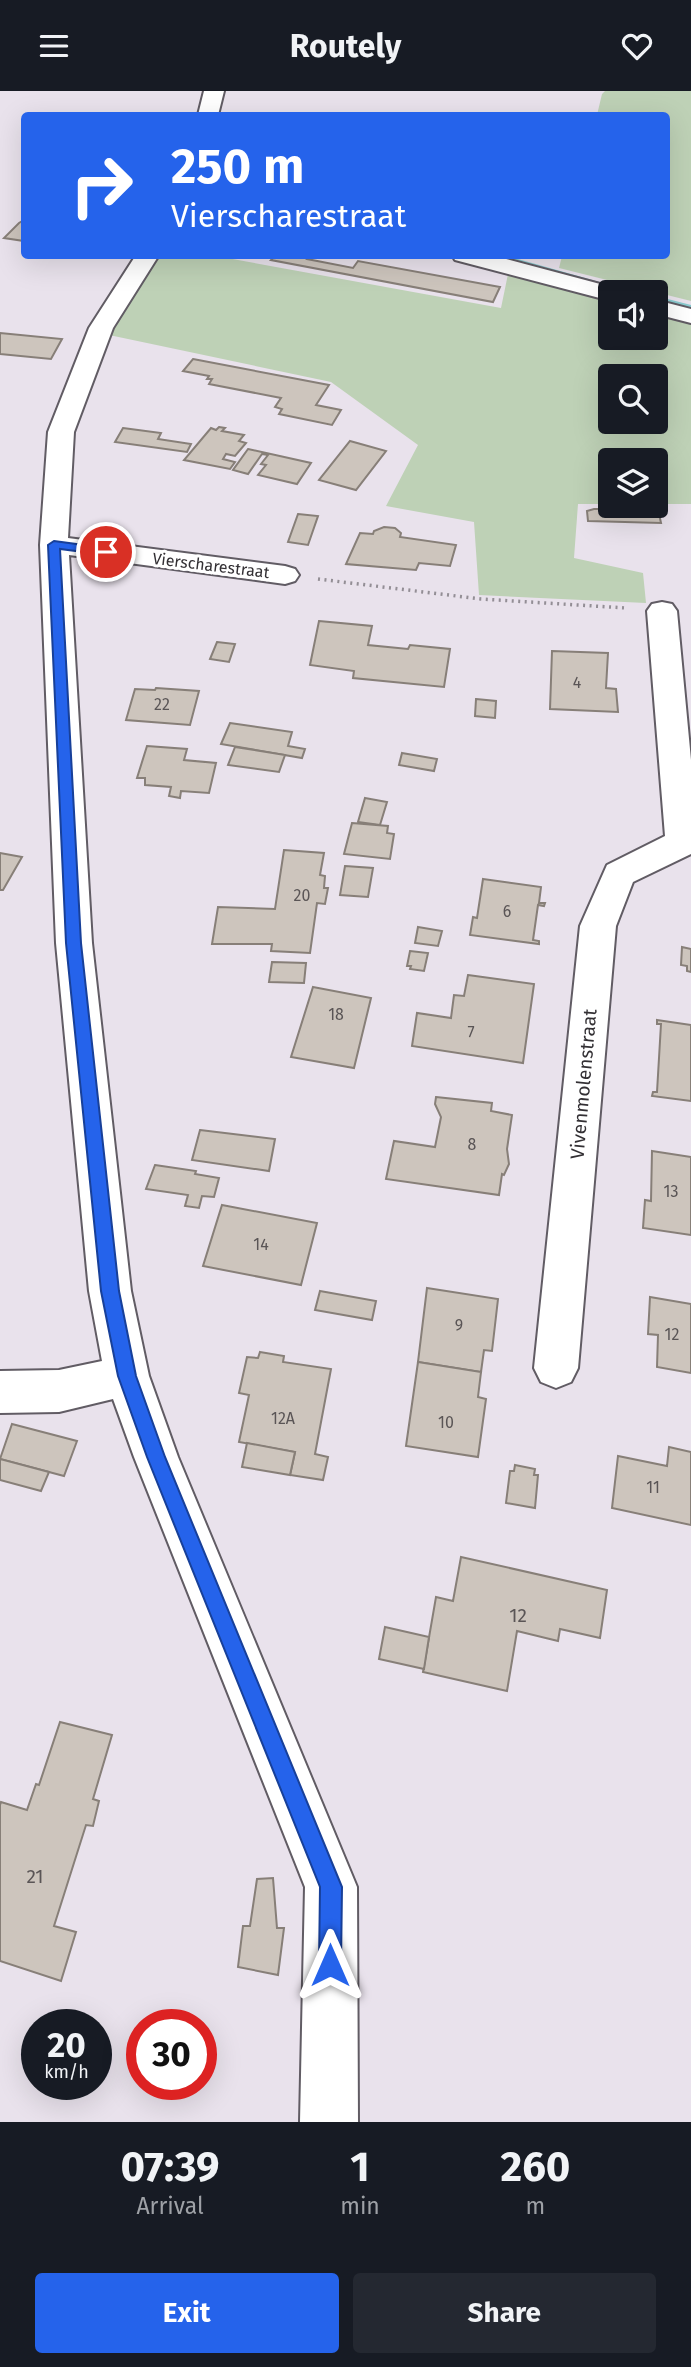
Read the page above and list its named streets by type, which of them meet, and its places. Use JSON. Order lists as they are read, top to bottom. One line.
{"streets":{"street":["Vierscharestraat","Vivenmolenstraat"]},"house_numbers":["4","22","20","6","18","7","8","13","14","9","12","12A","10","11","12","21"],"page":{"header":"Routely","turn":["250 m","Vierscharestraat"],"speed":"20 km/h","limit":"30","eta":["07:39","Arrival","1","min","260","m"],"buttons":["Exit","Share"]}}
